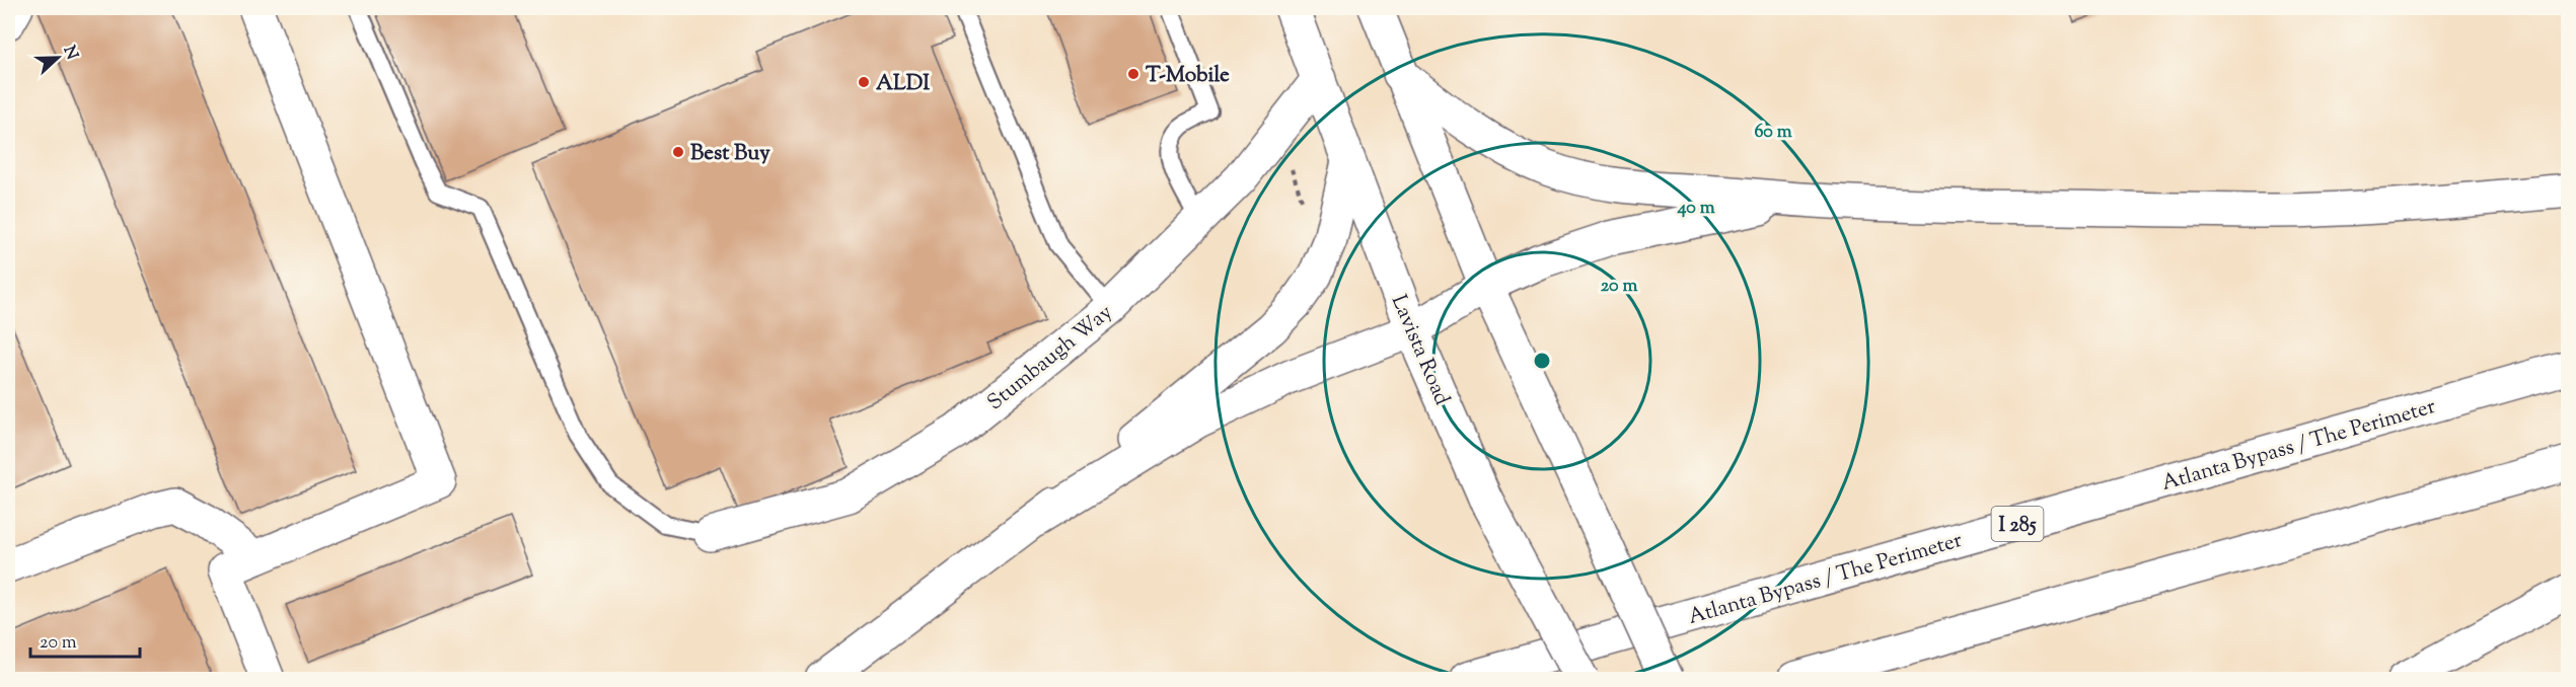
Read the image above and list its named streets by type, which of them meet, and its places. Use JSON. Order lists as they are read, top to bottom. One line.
{"streets":{"main road":["Lavista Road","Stumbaugh Way","Atlanta Bypass / The Perimeter","I 285"]},"crossings":[["Lavista Road","Stumbaugh Way"]],"places":["T-Mobile","ALDI","Best Buy"],"scale_bar":"20 m","north":"right","rings":["60 m","40 m","20 m"]}
